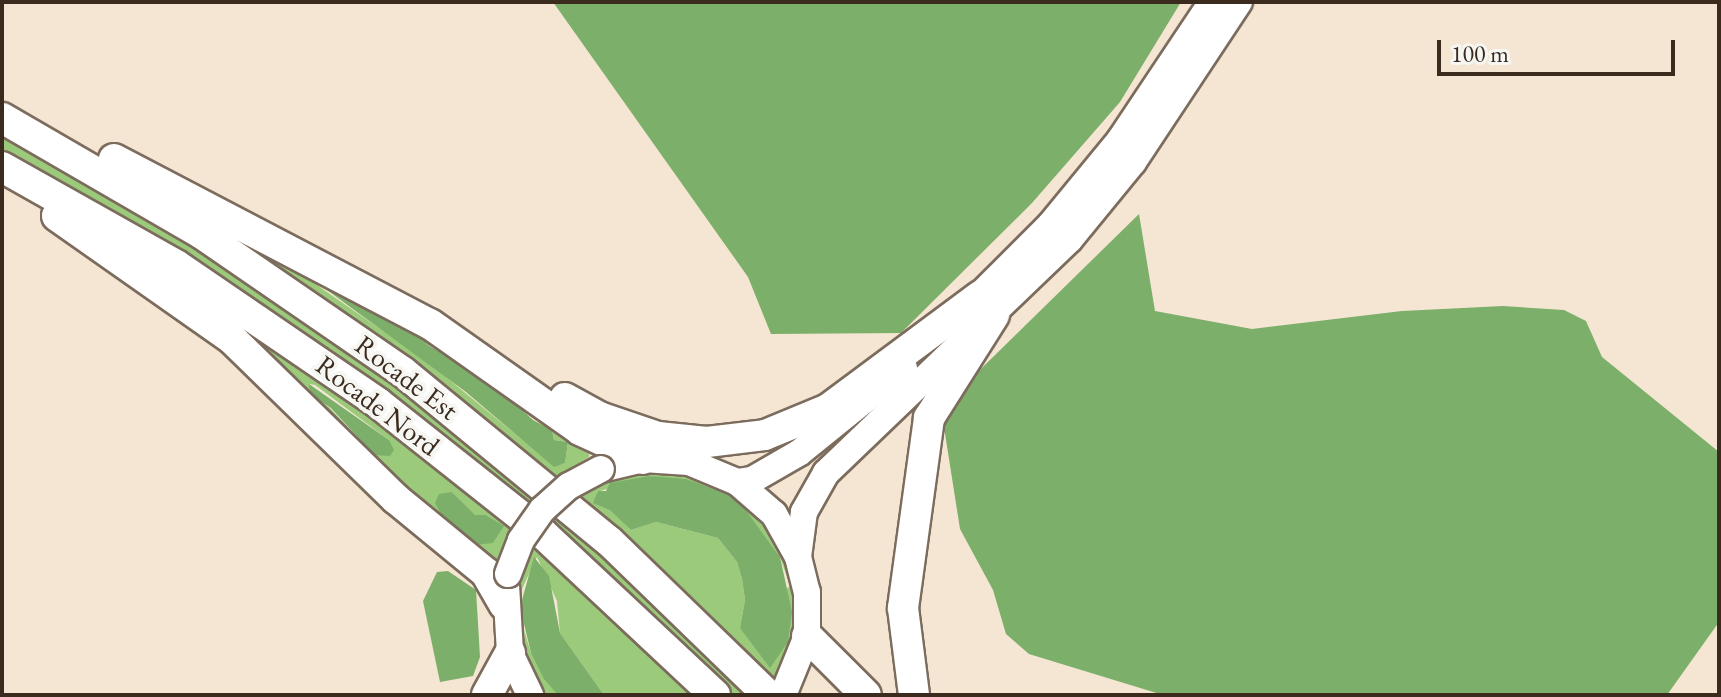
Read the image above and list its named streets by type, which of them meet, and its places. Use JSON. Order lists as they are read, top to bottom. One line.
{"streets":{"highway":["Rocade Est","Rocade Nord"]},"scale_bar":"100 m"}
